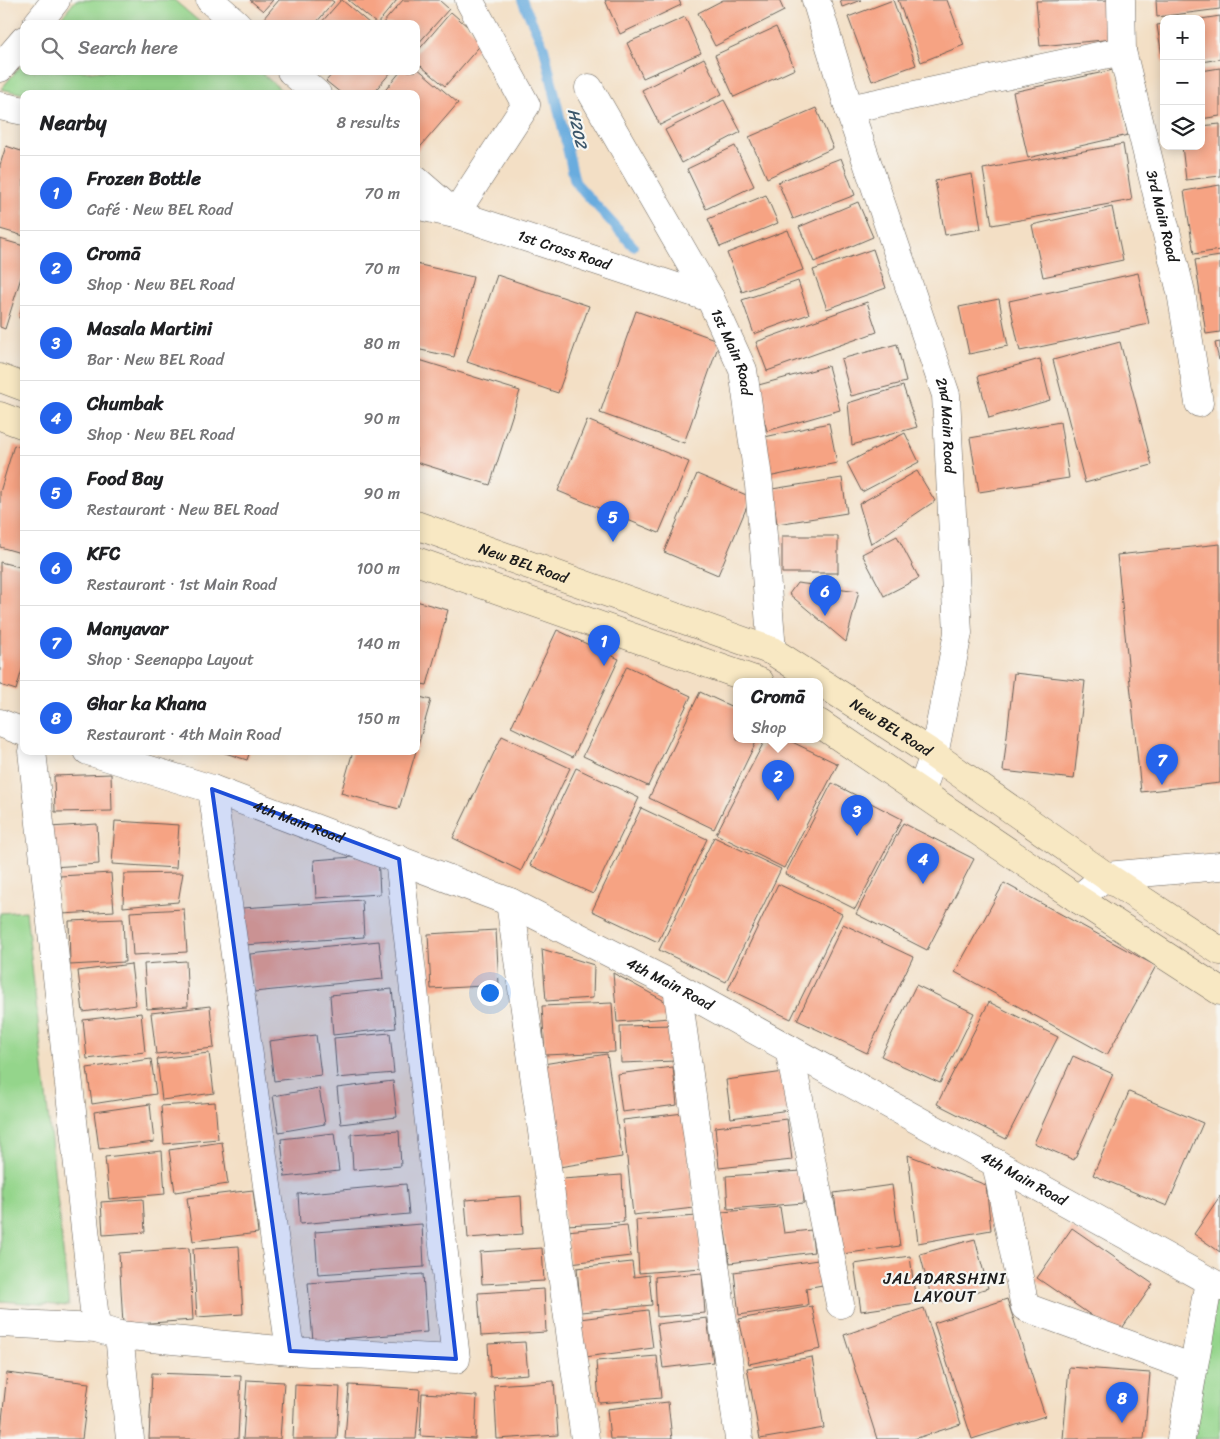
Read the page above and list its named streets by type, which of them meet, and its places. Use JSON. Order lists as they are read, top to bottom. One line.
{"streets":{"main road":["New BEL Road"],"street":["3rd Main Road","1st Cross Road","1st Main Road","2nd Main Road","4th Main Road"]},"crossings":[["1st Cross Road","1st Main Road"],["1st Main Road","New BEL Road"],["2nd Main Road","New BEL Road"]],"districts":["JALADARSHINI LAYOUT"],"water":["H202"],"page":{"map_buttons":["+","−"],"search":"Search here","heading":["Nearby","8 results"],"list":[{"mark":"1","name":"Frozen Bottle","note":"Café · New BEL Road","value":"70 m"},{"mark":"2","name":"Cromā","note":"Shop · New BEL Road","value":"70 m"},{"mark":"3","name":"Masala Martini","note":"Bar · New BEL Road","value":"80 m"},{"mark":"4","name":"Chumbak","note":"Shop · New BEL Road","value":"90 m"},{"mark":"5","name":"Food Bay","note":"Restaurant · New BEL Road","value":"90 m"},{"mark":"6","name":"KFC","note":"Restaurant · 1st Main Road","value":"100 m"},{"mark":"7","name":"Manyavar","note":"Shop · Seenappa Layout","value":"140 m"},{"mark":"8","name":"Ghar ka Khana","note":"Restaurant · 4th Main Road","value":"150 m"}],"pins":["5","6","1","7","2","3","4","8"],"popup":["Cromā","Shop"]}}
